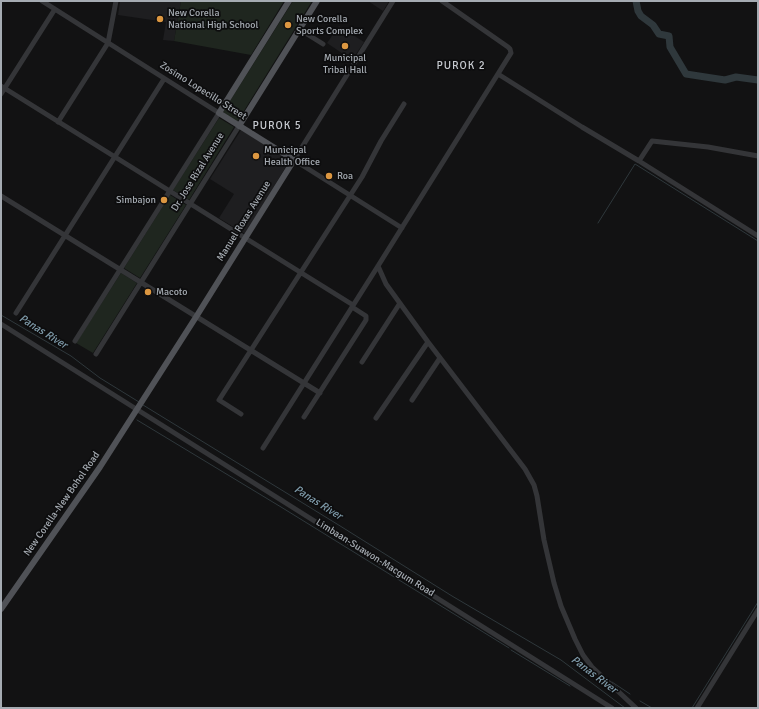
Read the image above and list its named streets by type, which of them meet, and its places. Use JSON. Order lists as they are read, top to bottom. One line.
{"streets":{"main road":["Zosimo Lopecillo Street","Dr. Jose Rizal Avenue","Manuel Roxas Avenue","New Corella-New Bohol Road"],"street":["Limbaan-Suawon-Macgum Road"]},"crossings":[["Zosimo Lopecillo Street","Dr. Jose Rizal Avenue"],["Zosimo Lopecillo Street","Manuel Roxas Avenue"],["Manuel Roxas Avenue","New Corella-New Bohol Road"],["Manuel Roxas Avenue","Limbaan-Suawon-Macgum Road"],["New Corella-New Bohol Road","Limbaan-Suawon-Macgum Road"]],"districts":["PUROK 2","PUROK 5"],"water":["Panas River"],"places":["New Corella National High School","New Corella Sports Complex","Municipal Tribal Hall","Municipal Health Office","Roa","Simbajon","Macoto"]}
